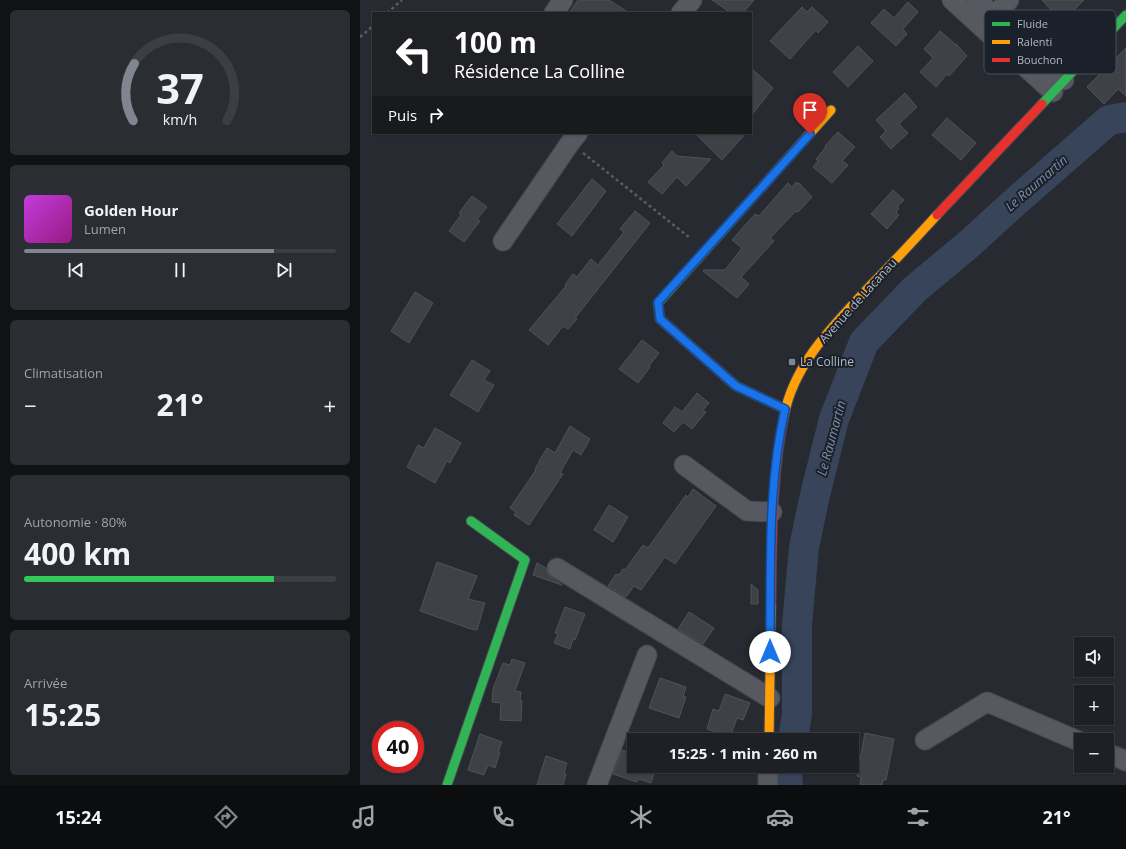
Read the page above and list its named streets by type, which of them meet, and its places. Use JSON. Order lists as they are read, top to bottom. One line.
{"streets":{"street":["Avenue de Lacanau"]},"water":["Le Raumartin"],"places":{"transit":["La Colline"]},"legend":["Fluide","Ralenti","Bouchon"],"page":{"turn":["100 m","Résidence La Colline"],"then":"Puis","song":["Golden Hour","Lumen"],"tile":["Climatisation",["Autonomie · 80%","400 km"],["Arrivée","15:25"]],"heat":["−","21°","+"],"map_buttons":["+","−"],"limit":"40","trip":"15:25 · 1 min · 260 m","tabs":["15:24","21°"],"gauge":["37","km/h"]}}
